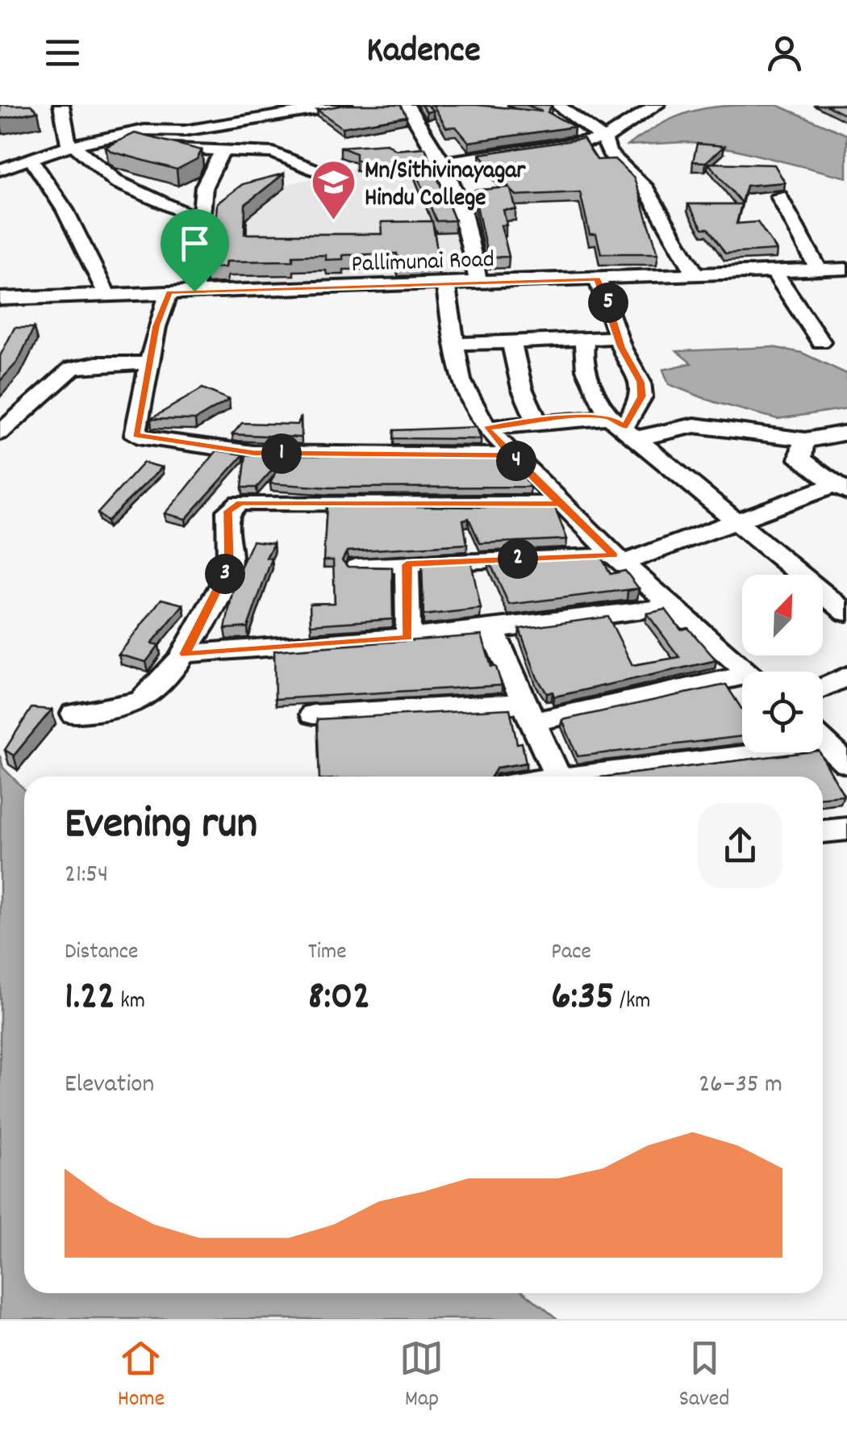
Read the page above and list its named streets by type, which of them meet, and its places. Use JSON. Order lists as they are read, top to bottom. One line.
{"streets":{"street":["Pallimunai Road"]},"places":{"school or university":["Mn/Sithivinayagar Hindu College"]},"north":"top right","page":{"header":"Kadence","pins":["5","1","4","2","3"],"heading":["Evening run","21:54"],"stats":[["Distance","1.22 km"],["Time","8:02"],["Pace","6:35 /km"]],"chart":["Elevation","26–35 m"],"tabs":["Home","Map","Saved"]}}
